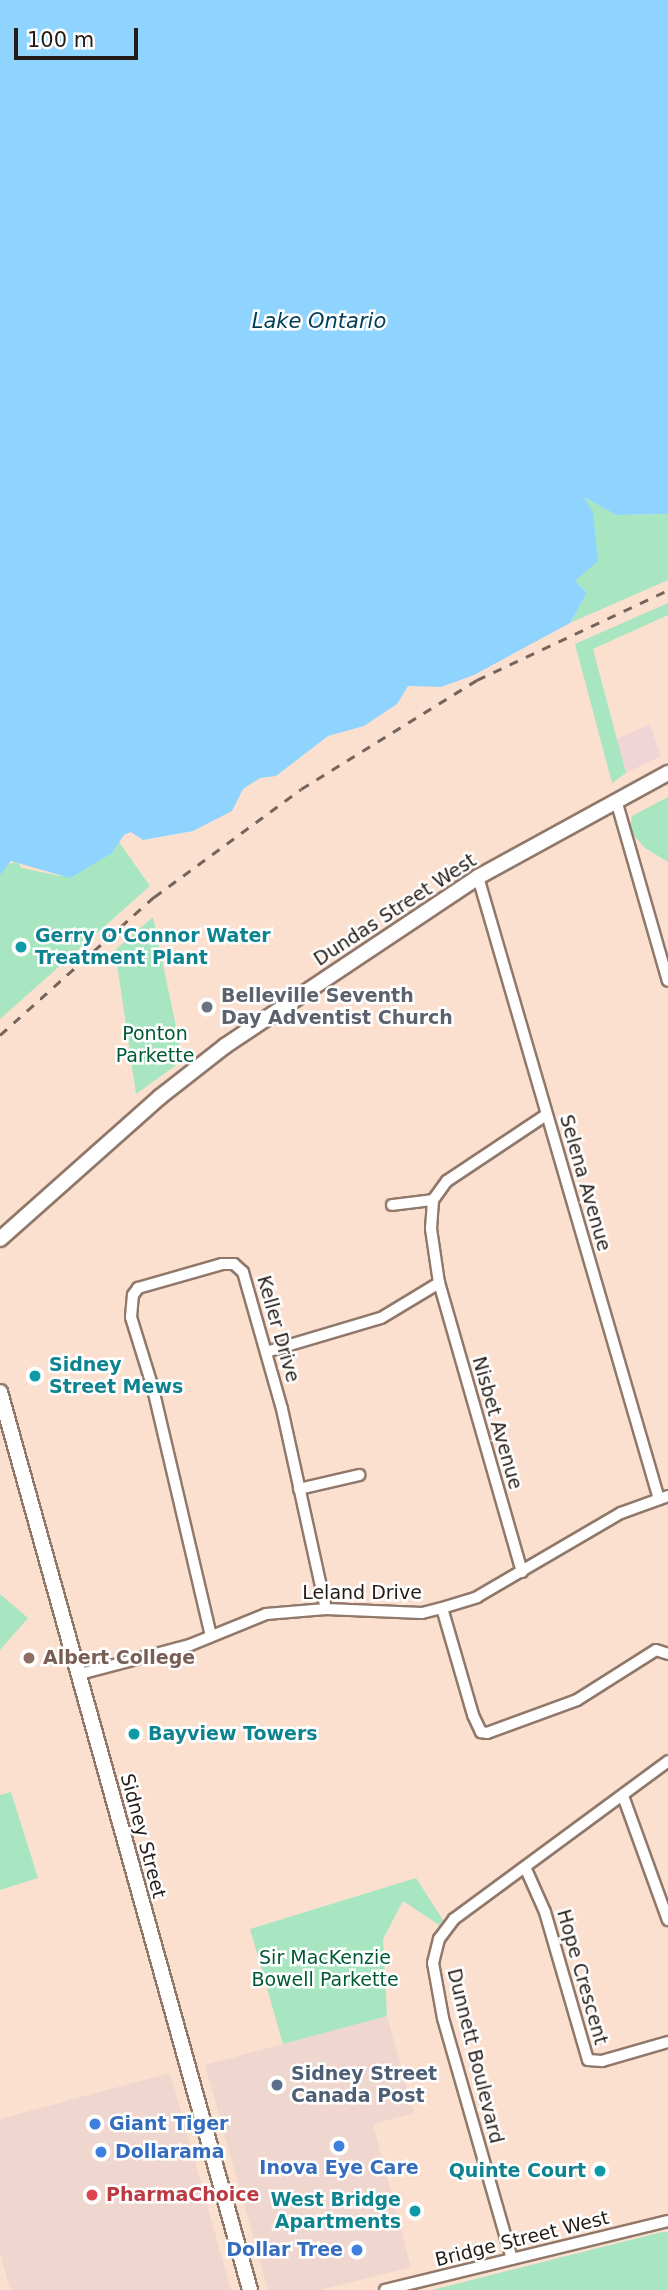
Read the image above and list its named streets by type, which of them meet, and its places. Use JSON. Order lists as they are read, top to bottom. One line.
{"streets":{"main road":["Dundas Street West","Sidney Street"],"street":["Selena Avenue","Keller Drive","Nisbet Avenue","Leland Drive","Hope Crescent","Dunnett Boulevard","Bridge Street West"]},"crossings":[["Dundas Street West","Selena Avenue"],["Selena Avenue","Leland Drive"],["Keller Drive","Leland Drive"],["Nisbet Avenue","Leland Drive"],["Leland Drive","Sidney Street"],["Hope Crescent","Dunnett Boulevard"],["Dunnett Boulevard","Bridge Street West"]],"water":["Lake Ontario"],"parks":["Ponton Parkette","Sir MacKenzie Bowell Parkette"],"places":["Gerry O'Connor Water Treatment Plant","Belleville Seventh Day Adventist Church","Sidney Street Mews","Albert College","Bayview Towers","Sidney Street Canada Post","Giant Tiger","Inova Eye Care","Dollarama","Quinte Court","PharmaChoice","West Bridge Apartments","Dollar Tree"],"scale_bar":"100 m"}
